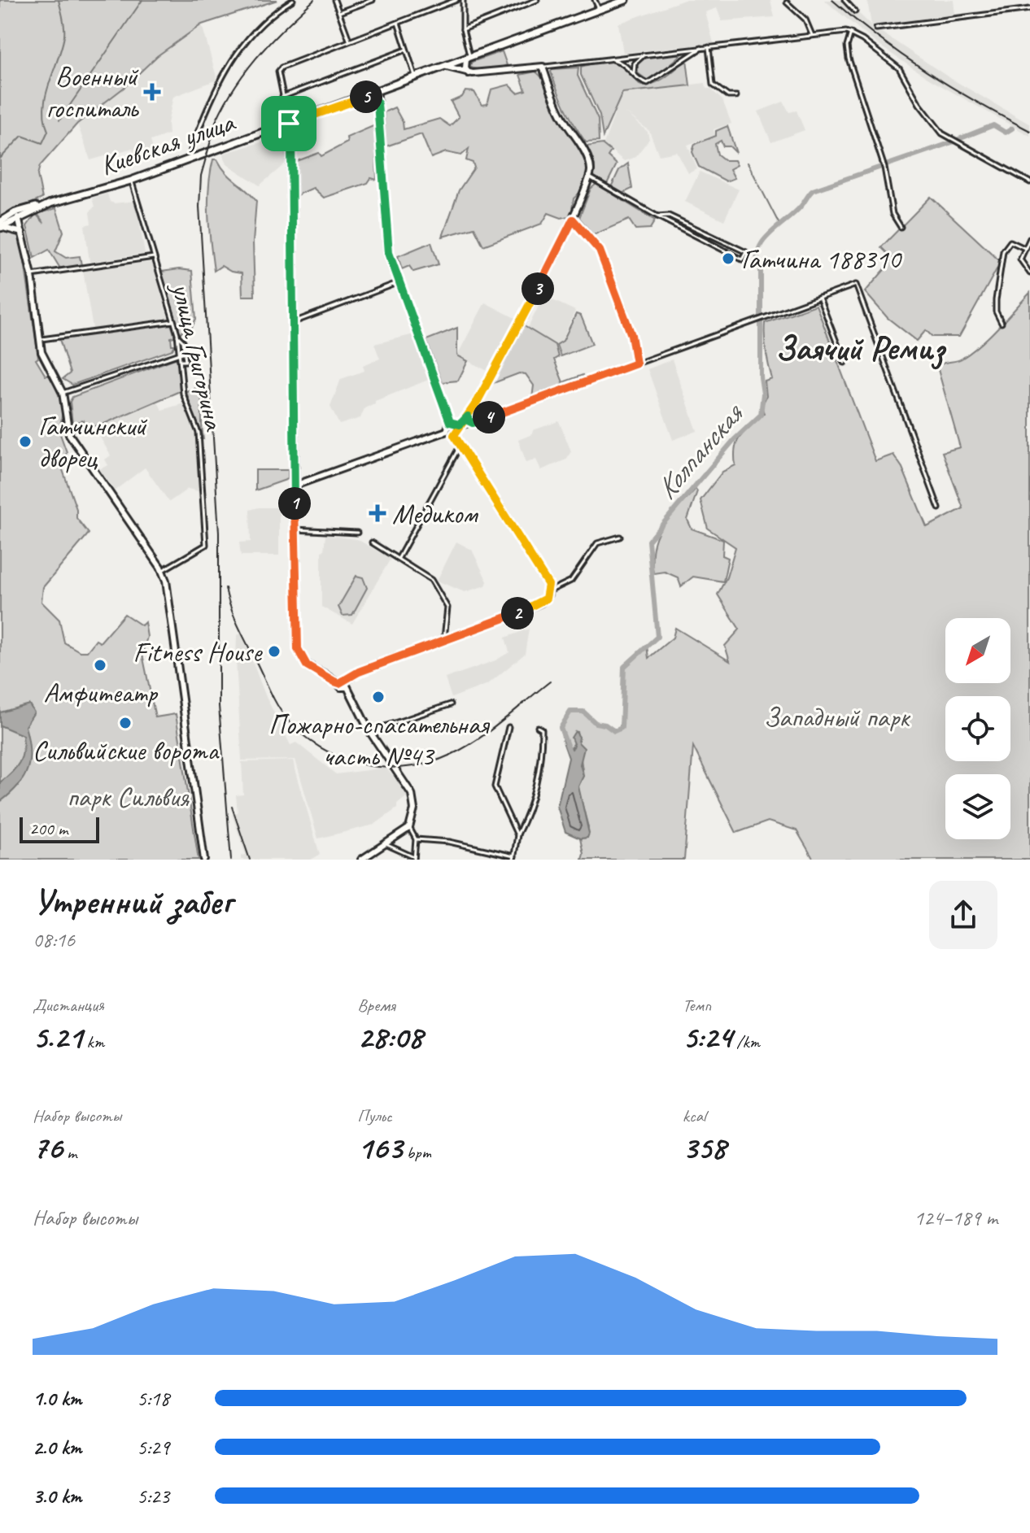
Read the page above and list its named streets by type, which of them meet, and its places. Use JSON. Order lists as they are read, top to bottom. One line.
{"streets":{"main road":["Киевская улица"],"street":["улица Григорина"]},"crossings":[["Киевская улица","улица Григорина"]],"districts":["Заячий Ремиз"],"water":["Колпанская"],"parks":["Западный парк","парк Сильвия"],"places":{"health":["Военный госпиталь","Медиком"],"other":["Гатчина 188310","Гатчинский дворец","Fitness House","Амфитеатр","Пожарно-спасательная часть №43","Сильвийские ворота"]},"scale_bar":"200 m","north":"bottom left","page":{"pins":["5","3","4","1","2"],"scale":"200 m","heading":["Утренний забег","08:16"],"stats":[["Дистанция","5.21 km"],["Время","28:08"],["Темп","5:24 /km"],["Набор высоты","76 m"],["Пульс","163 bpm"],["kcal","358"]],"chart":["Набор высоты","124–189 m"],"list":[{"name":"1.0 km","note":"5:18"},{"name":"2.0 km","note":"5:29"},{"name":"3.0 km","note":"5:23"}]}}
